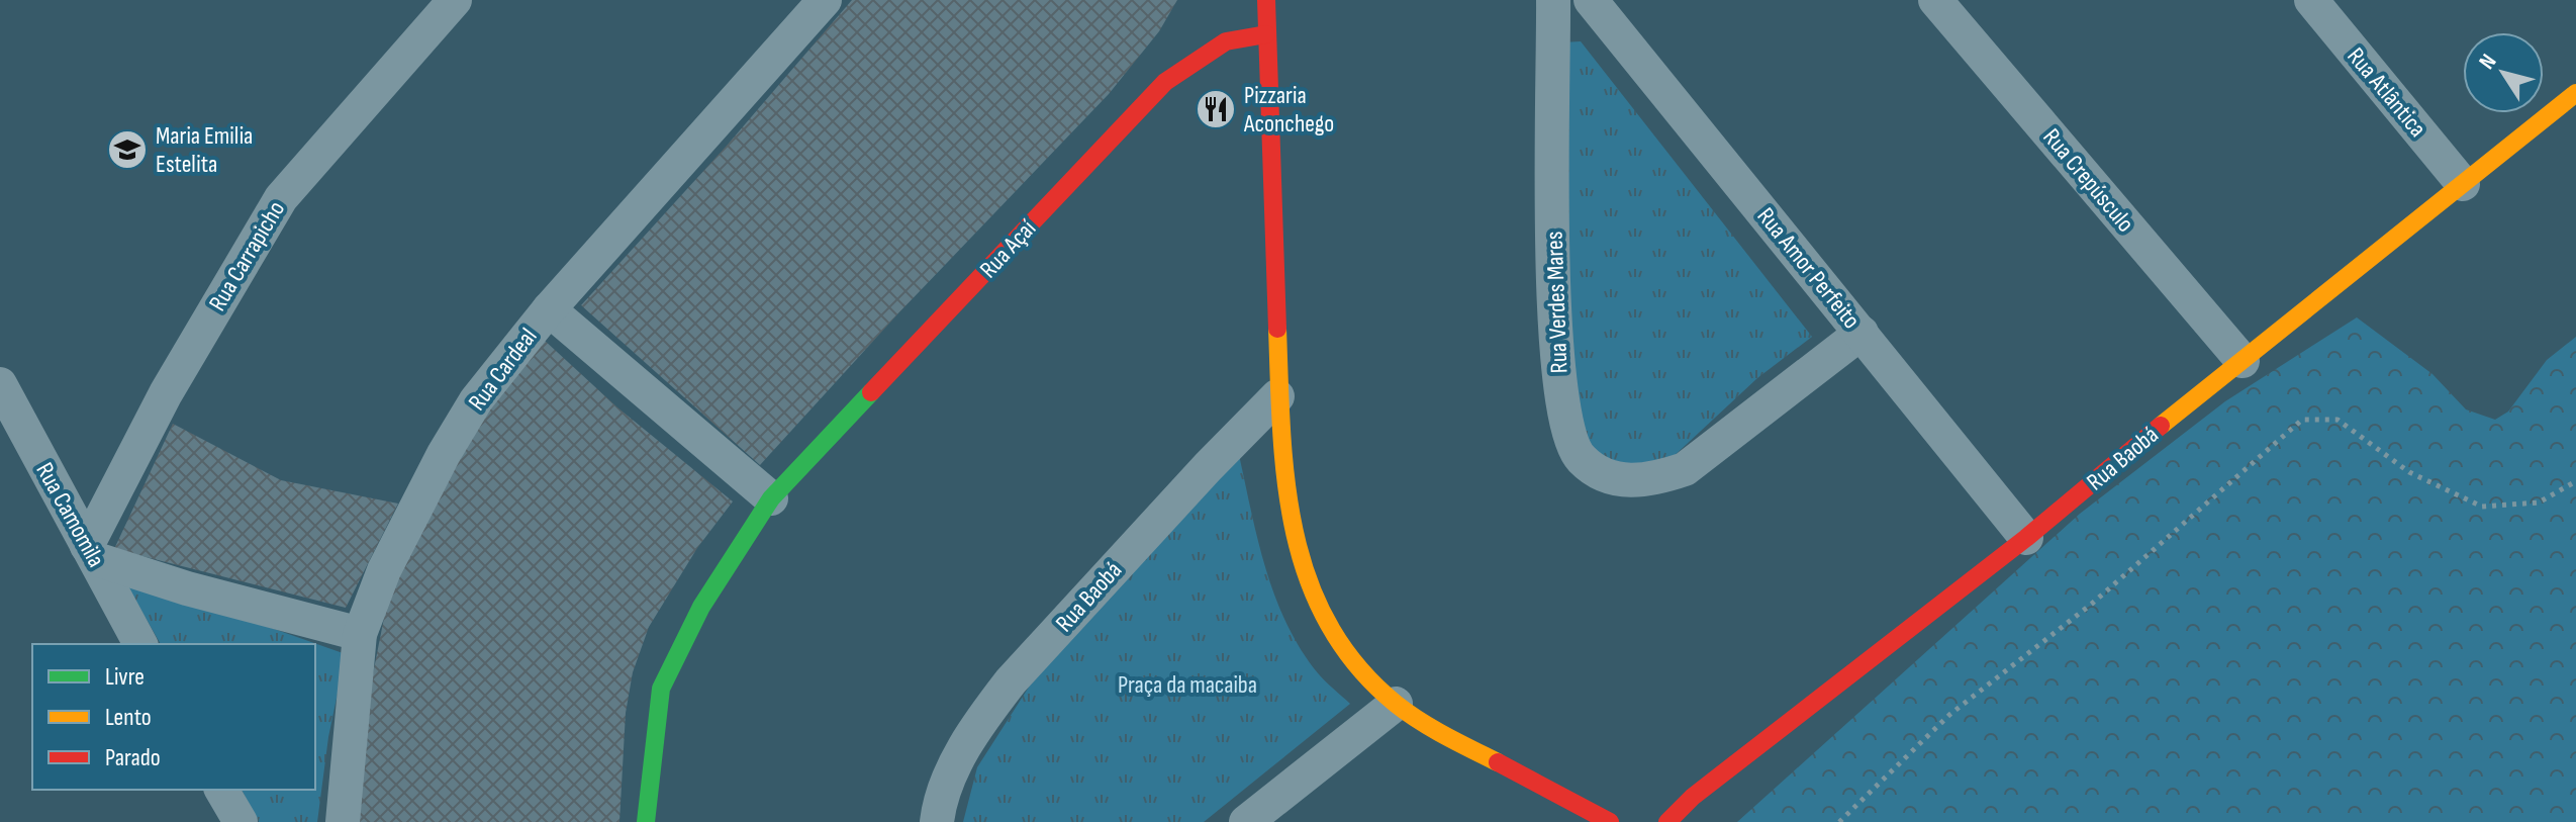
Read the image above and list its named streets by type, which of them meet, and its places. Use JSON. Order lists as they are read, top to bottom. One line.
{"streets":{"street":["Rua Atlântica","Rua Crepúsculo","Rua Açaí","Rua Carrapicho","Rua Amor Perfeito","Rua Verdes Mares","Rua Cardeal","Rua Baobá","Rua Camomila"]},"crossings":[["Rua Atlântica","Rua Baobá"],["Rua Crepúsculo","Rua Baobá"],["Rua Carrapicho","Rua Camomila"],["Rua Amor Perfeito","Rua Verdes Mares"],["Rua Amor Perfeito","Rua Baobá"]],"parks":["Praça da macaiba"],"places":{"restaurant":["Pizzaria Aconchego"],"school or university":["Maria Emilia Estelita"]},"legend":["Livre","Lento","Parado"],"north":"top left"}
